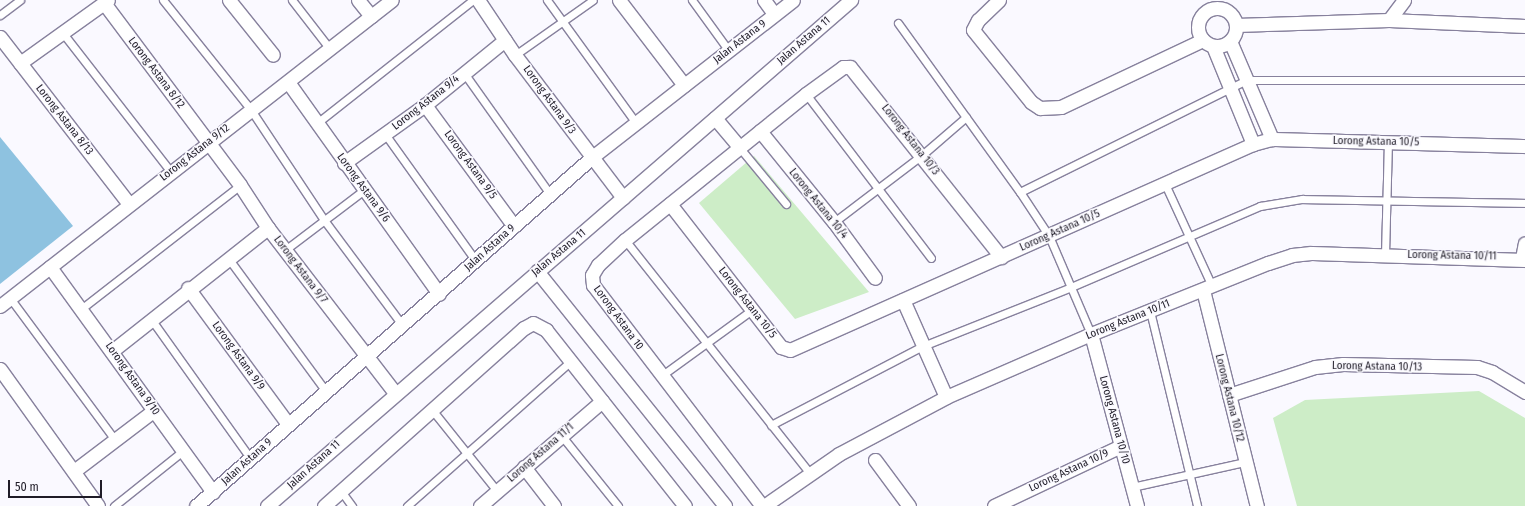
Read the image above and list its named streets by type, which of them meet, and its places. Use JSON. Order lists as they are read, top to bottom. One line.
{"streets":{"street":["Jalan Astana 11","Jalan Astana 9","Lorong Astana 8/12","Lorong Astana 9/3","Lorong Astana 9/4","Lorong Astana 8/13","Lorong Astana 10/3","Lorong Astana 10/5","Lorong Astana 9/12","Lorong Astana 9/5","Lorong Astana 9/6","Lorong Astana 10/4","Lorong Astana 10/11","Lorong Astana 9/7","Lorong Astana 10","Lorong Astana 9/9","Lorong Astana 10/13","Lorong Astana 9/10","Lorong Astana 10/12","Lorong Astana 10/10","Lorong Astana 11/1","Lorong Astana 10/9"]},"crossings":[["Jalan Astana 11","Lorong Astana 9/3"],["Jalan Astana 11","Lorong Astana 9/7"],["Jalan Astana 9","Lorong Astana 9/3"],["Jalan Astana 9","Lorong Astana 9/5"],["Jalan Astana 9","Lorong Astana 9/6"],["Jalan Astana 9","Lorong Astana 9/7"],["Jalan Astana 9","Lorong Astana 9/9"],["Jalan Astana 9","Lorong Astana 9/10"],["Lorong Astana 8/12","Lorong Astana 9/12"],["Lorong Astana 8/12","Lorong Astana 9/7"],["Lorong Astana 9/3","Lorong Astana 9/4"],["Lorong Astana 9/4","Lorong Astana 9/5"],["Lorong Astana 9/4","Lorong Astana 9/6"],["Lorong Astana 8/13","Lorong Astana 9/12"],["Lorong Astana 10/3","Lorong Astana 10/5"],["Lorong Astana 10/3","Lorong Astana 10"],["Lorong Astana 10/5","Lorong Astana 10"],["Lorong Astana 9/12","Lorong Astana 9/6"],["Lorong Astana 9/12","Lorong Astana 9/7"],["Lorong Astana 9/12","Lorong Astana 9/10"],["Lorong Astana 10/4","Lorong Astana 10"],["Lorong Astana 10/11","Lorong Astana 10"],["Lorong Astana 10/11","Lorong Astana 10/12"],["Lorong Astana 10/11","Lorong Astana 10/10"],["Lorong Astana 10/13","Lorong Astana 10/12"],["Lorong Astana 10/10","Lorong Astana 10/9"]],"scale_bar":"50 m"}
